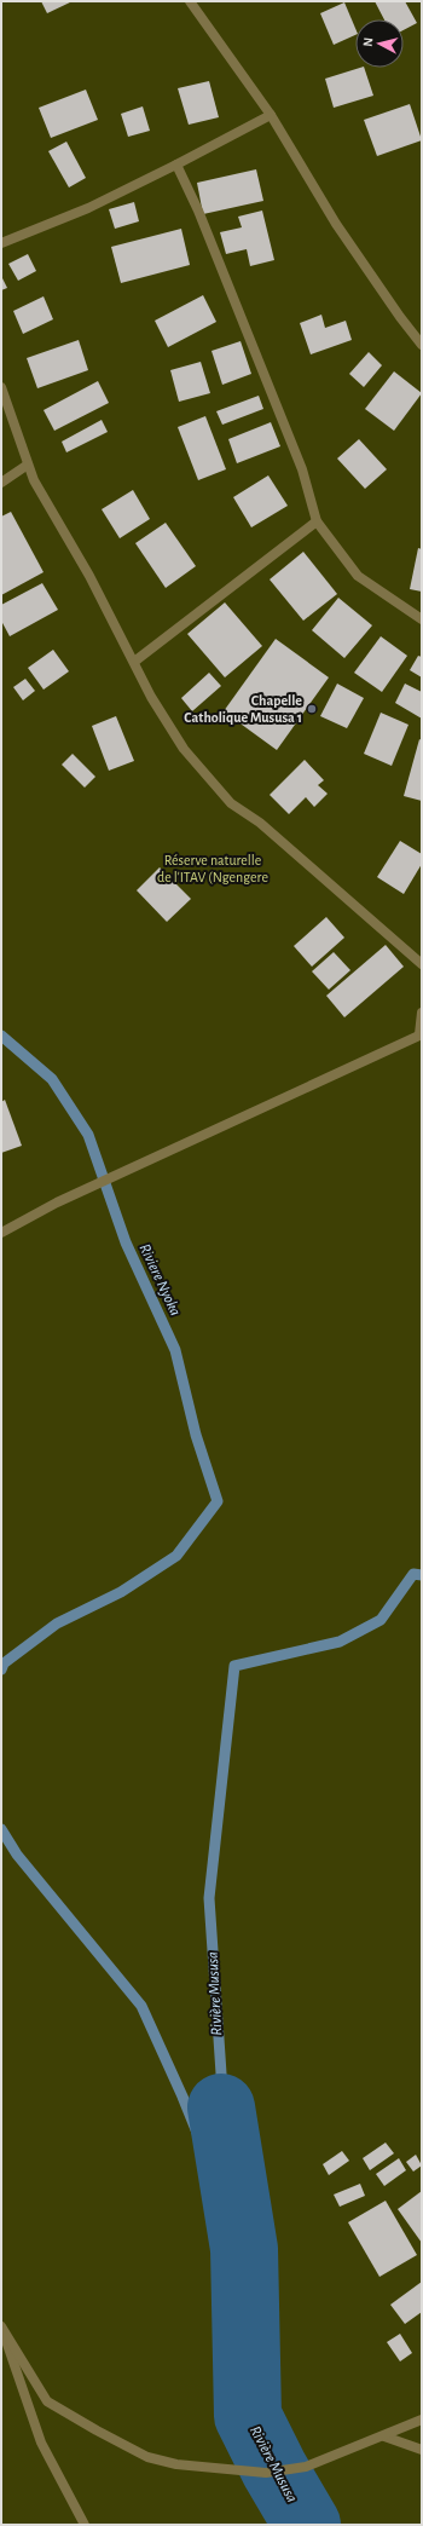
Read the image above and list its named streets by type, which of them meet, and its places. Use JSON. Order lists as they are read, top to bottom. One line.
{"water":["Riviere Nyoka","Rivière Mususa"],"parks":["Réserve naturelle de l'ITAV (Ngengere"],"places":["Chapelle Catholique Mususa 1"],"north":"left"}
